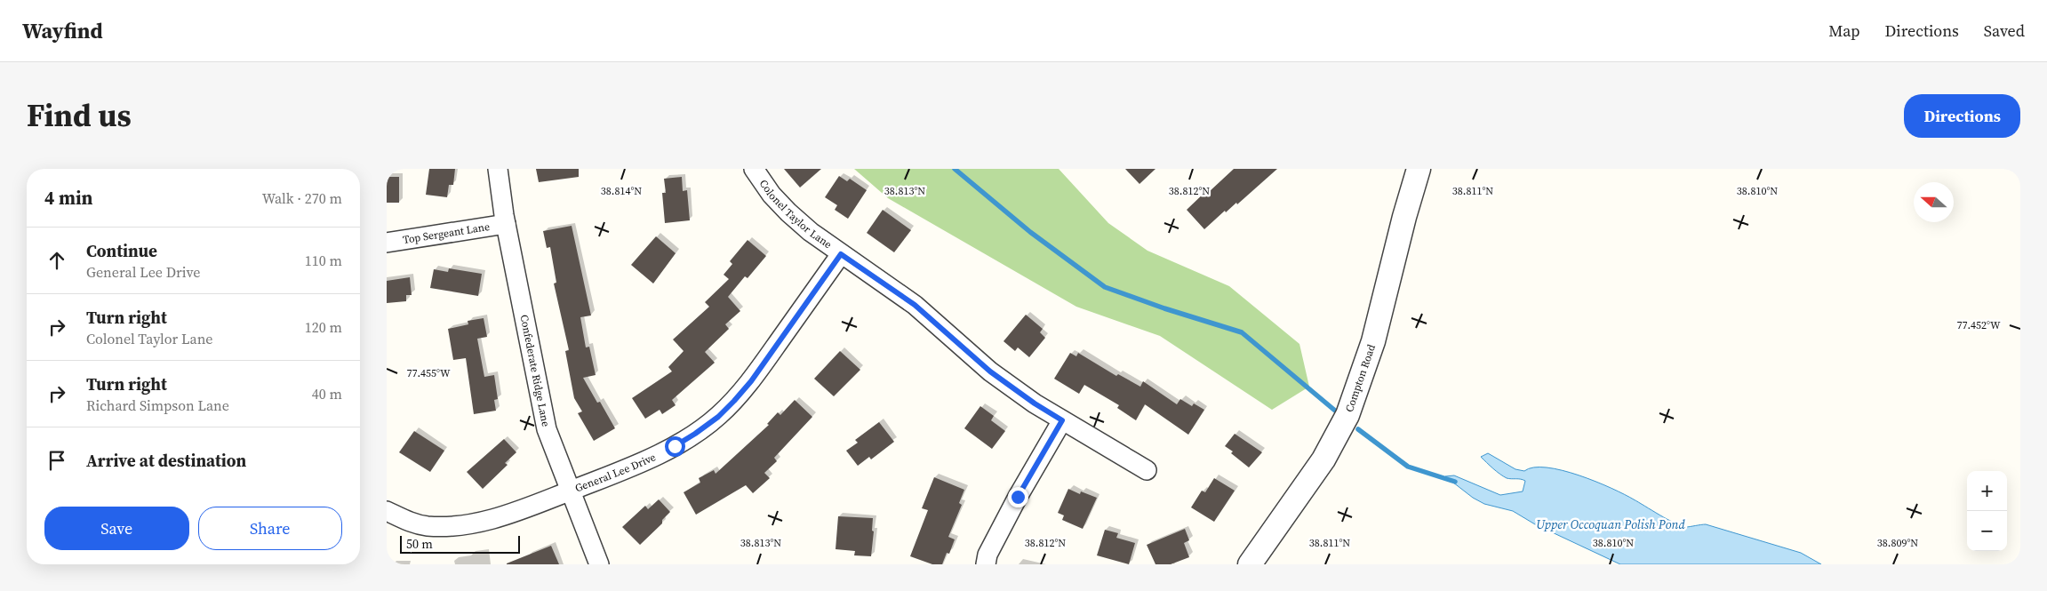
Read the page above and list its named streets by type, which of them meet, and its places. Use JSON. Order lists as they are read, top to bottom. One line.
{"streets":{"street":["Colonel Taylor Lane","Top Sergeant Lane","Confederate Ridge Lane","Compton Road","General Lee Drive"]},"crossings":[["Colonel Taylor Lane","General Lee Drive"],["Top Sergeant Lane","Confederate Ridge Lane"],["Confederate Ridge Lane","General Lee Drive"]],"water":["Upper Occoquan Polish Pond"],"scale_bar":"50 m","north":"left","page":{"header":"Wayfind","nav":["Map","Directions","Saved"],"title":"Find us","buttons":["Directions",["Save","Share"]],"heading":["4 min","Walk · 270 m"],"list":[["Continue","General Lee Drive","110 m"],["Turn right","Colonel Taylor Lane","120 m"],["Turn right","Richard Simpson Lane","40 m"],"Arrive at destination"],"map_buttons":["+","−"],"scale":"50 m"},"coordinates":["38.814°N","38.813°N","38.812°N","38.811°N","38.810°N","77.452°W","77.455°W","38.809°N"]}
